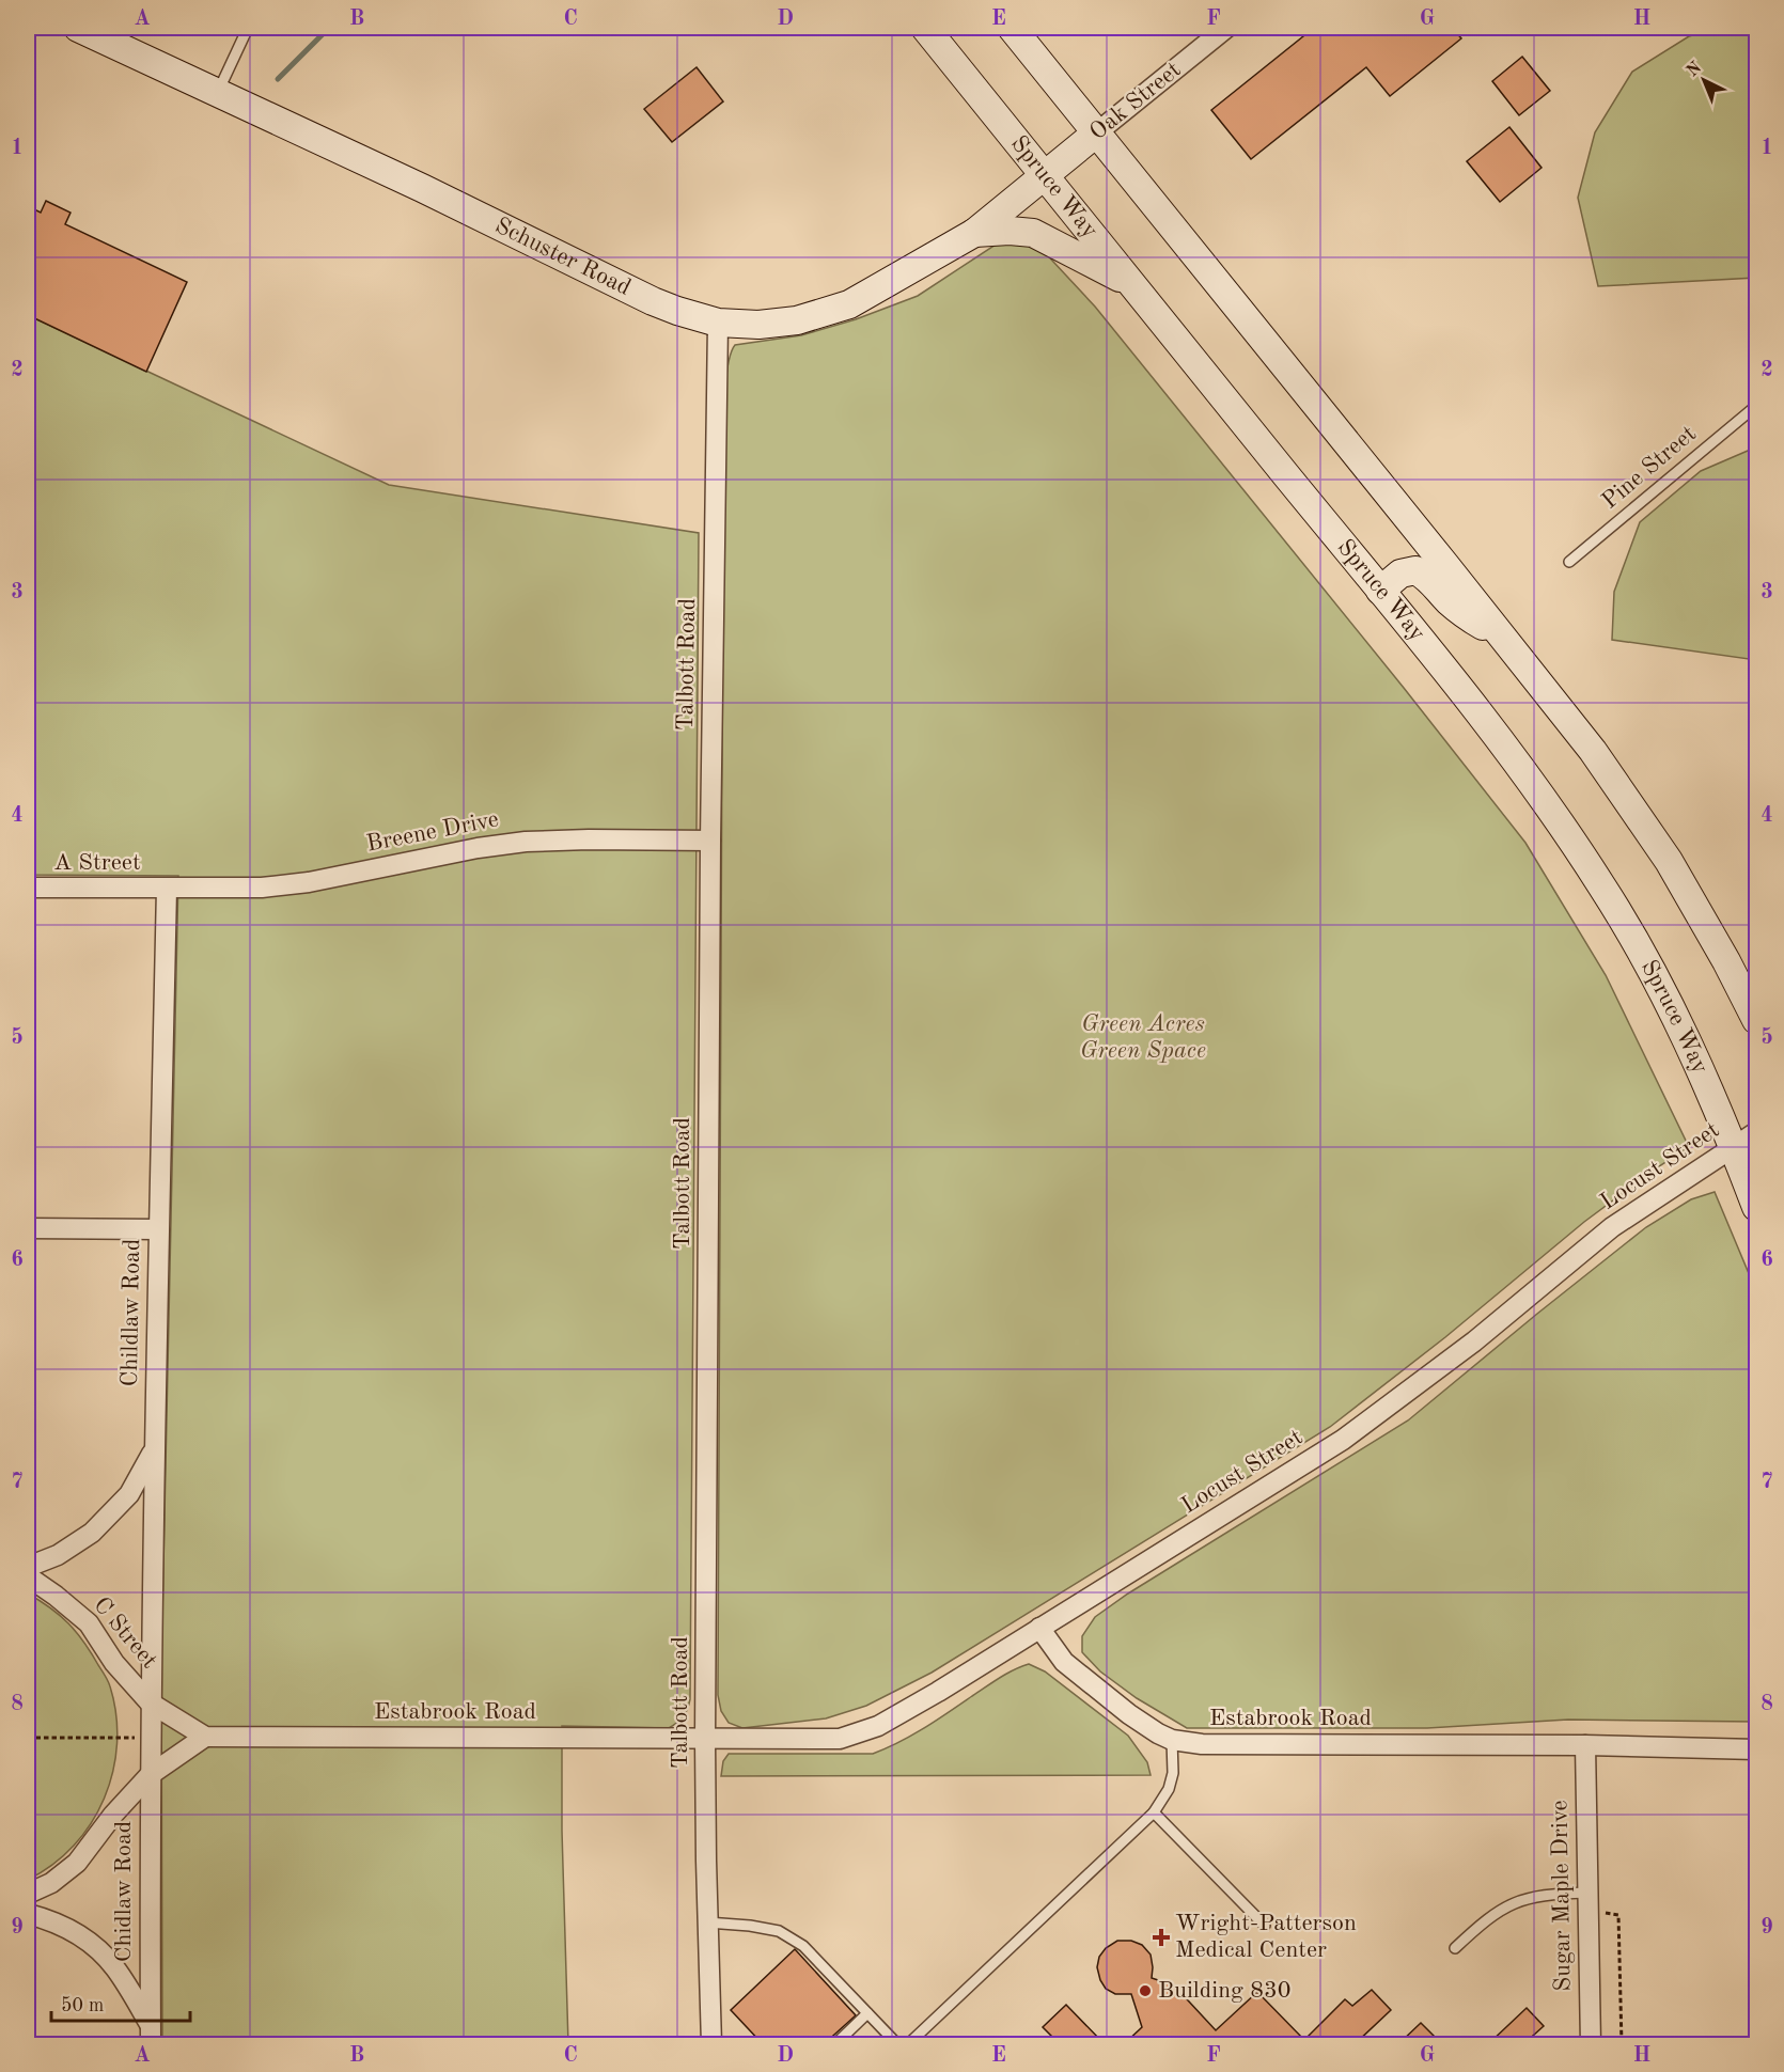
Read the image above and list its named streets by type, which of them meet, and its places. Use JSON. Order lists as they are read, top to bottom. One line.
{"streets":{"street":["Oak Street","Spruce Way","Schuster Road","Talbott Road","Breene Drive","A Street","Locust Street","Childlaw Road","C Street","Estabrook Road","Chidlaw Road","Sugar Maple Drive"],"lane":["Pine Street"]},"crossings":[["Oak Street","Spruce Way"],["Oak Street","Schuster Road"],["Spruce Way","Schuster Road"],["Spruce Way","Locust Street"],["Schuster Road","Talbott Road"],["Talbott Road","Breene Drive"],["Talbott Road","Locust Street"],["Talbott Road","Estabrook Road"],["Breene Drive","A Street"],["Breene Drive","Childlaw Road"],["A Street","Childlaw Road"],["Locust Street","Estabrook Road"],["Childlaw Road","C Street"],["Childlaw Road","Chidlaw Road"],["Estabrook Road","Sugar Maple Drive"]],"parks":["Green Acres Green Space"],"places":{"health":["Wright-Patterson Medical Center"],"other":["Building 830"]},"scale_bar":"50 m","north":"top left","grid":{"columns":["A","B","C","D","E","F","G","H"],"rows":["1","2","3","4","5","6","7","8","9"]}}
